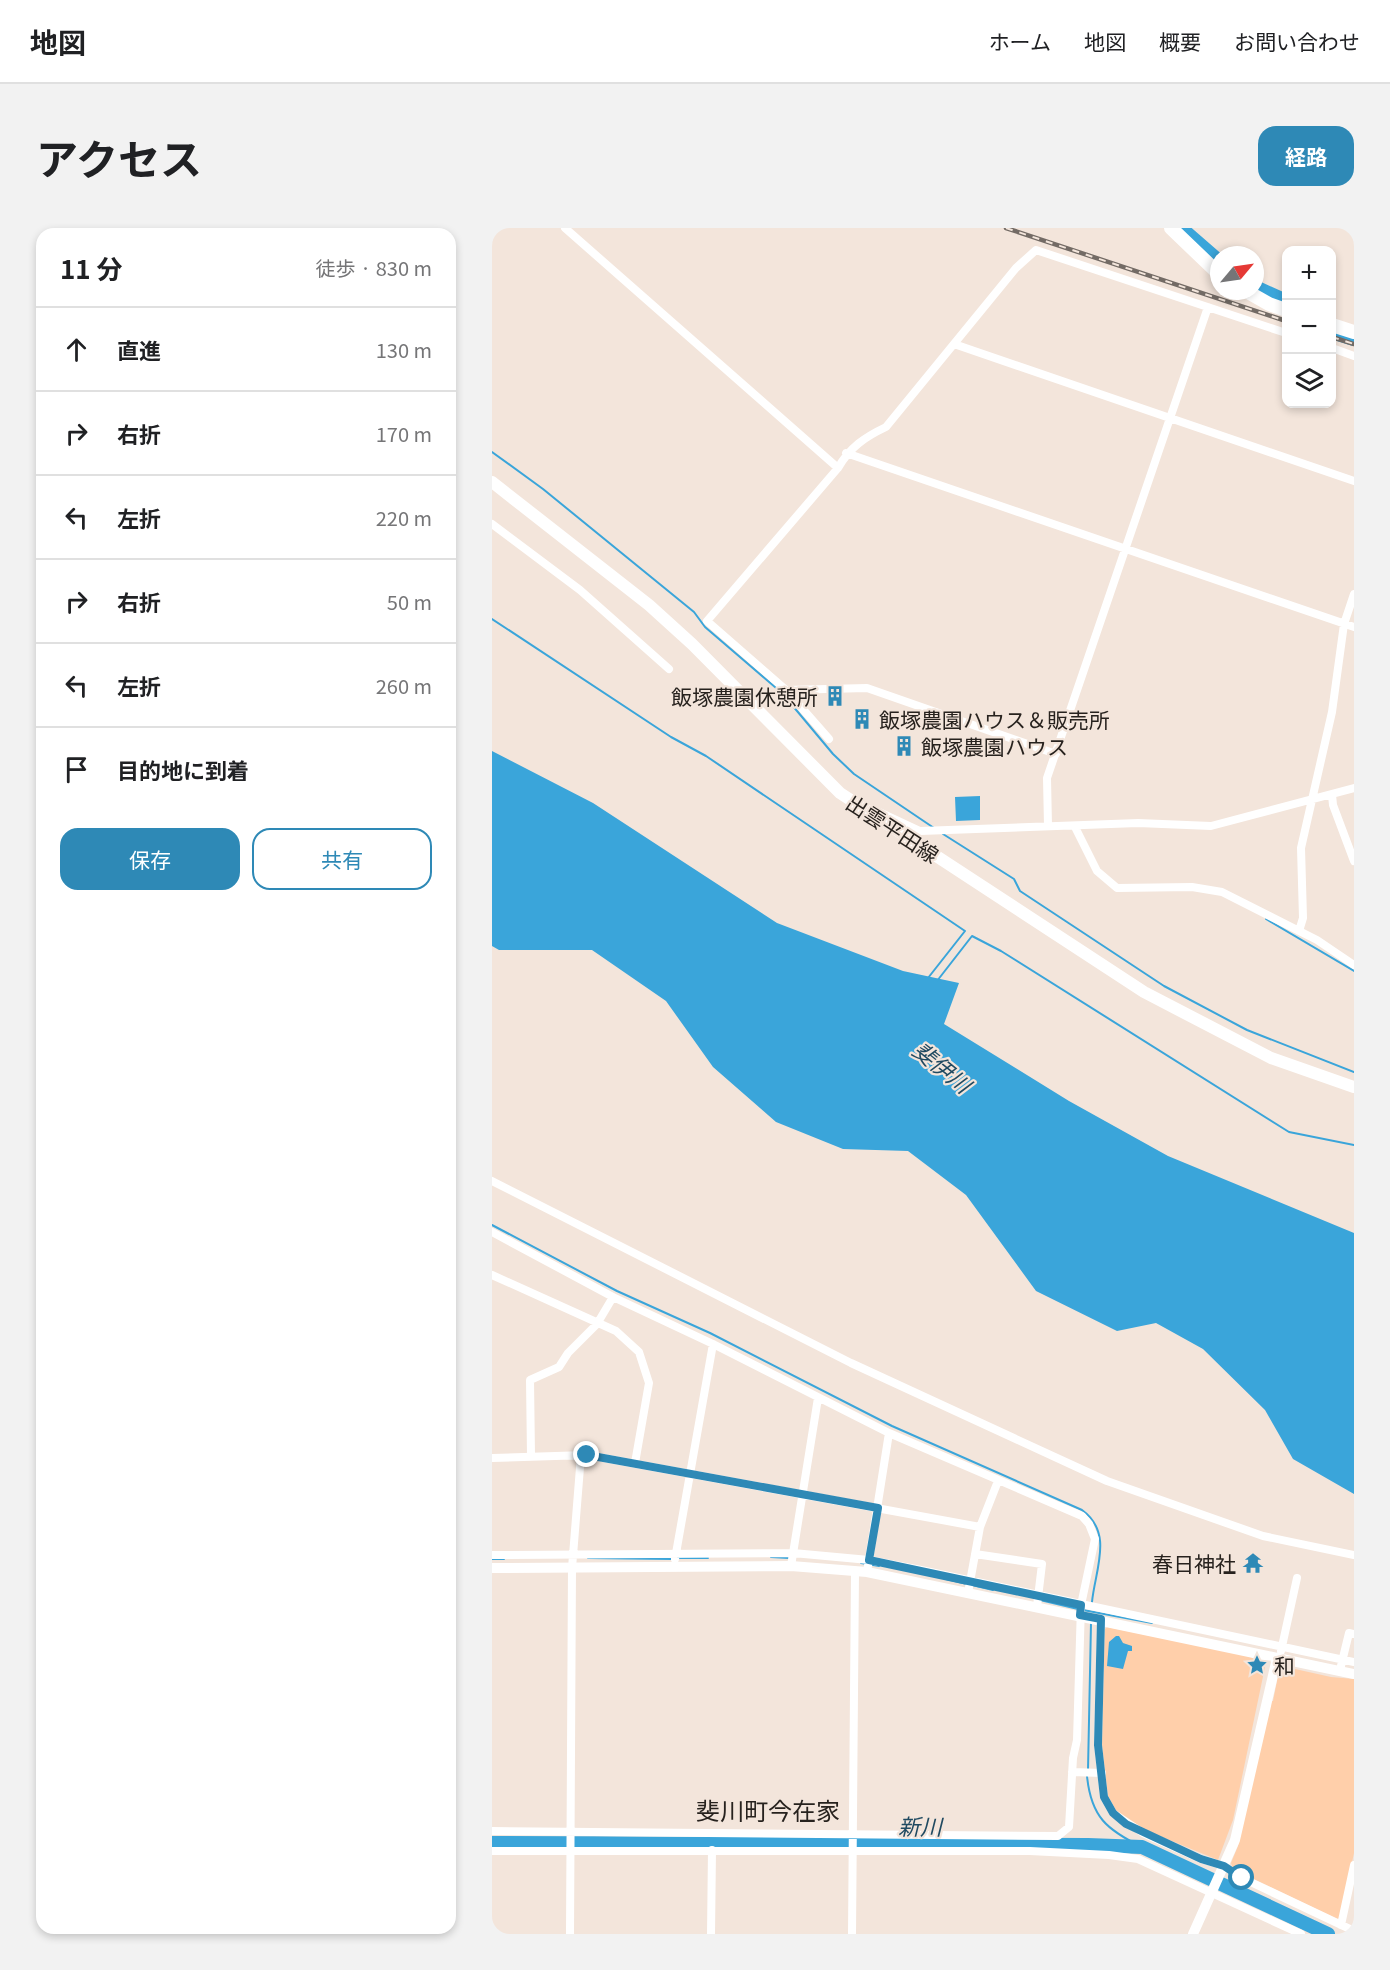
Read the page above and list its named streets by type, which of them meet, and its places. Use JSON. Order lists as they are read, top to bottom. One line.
{"streets":{"main road":["出雲平田線"]},"districts":["斐川町今在家"],"water":["斐伊川","新川"],"places":{"building":["飯塚農園休憩所","飯塚農園ハウス＆販売所","飯塚農園ハウス"],"temple":["春日神社"],"place":["和"]},"north":"top right","page":{"header":"地図","nav":["ホーム","地図","概要","お問い合わせ"],"title":"アクセス","buttons":["経路",["保存","共有"]],"heading":["11 分","徒歩 · 830 m"],"map_buttons":["+","−"],"list":[["直進","130 m"],["右折","170 m"],["左折","220 m"],["右折","50 m"],["左折","260 m"],"目的地に到着"]}}
